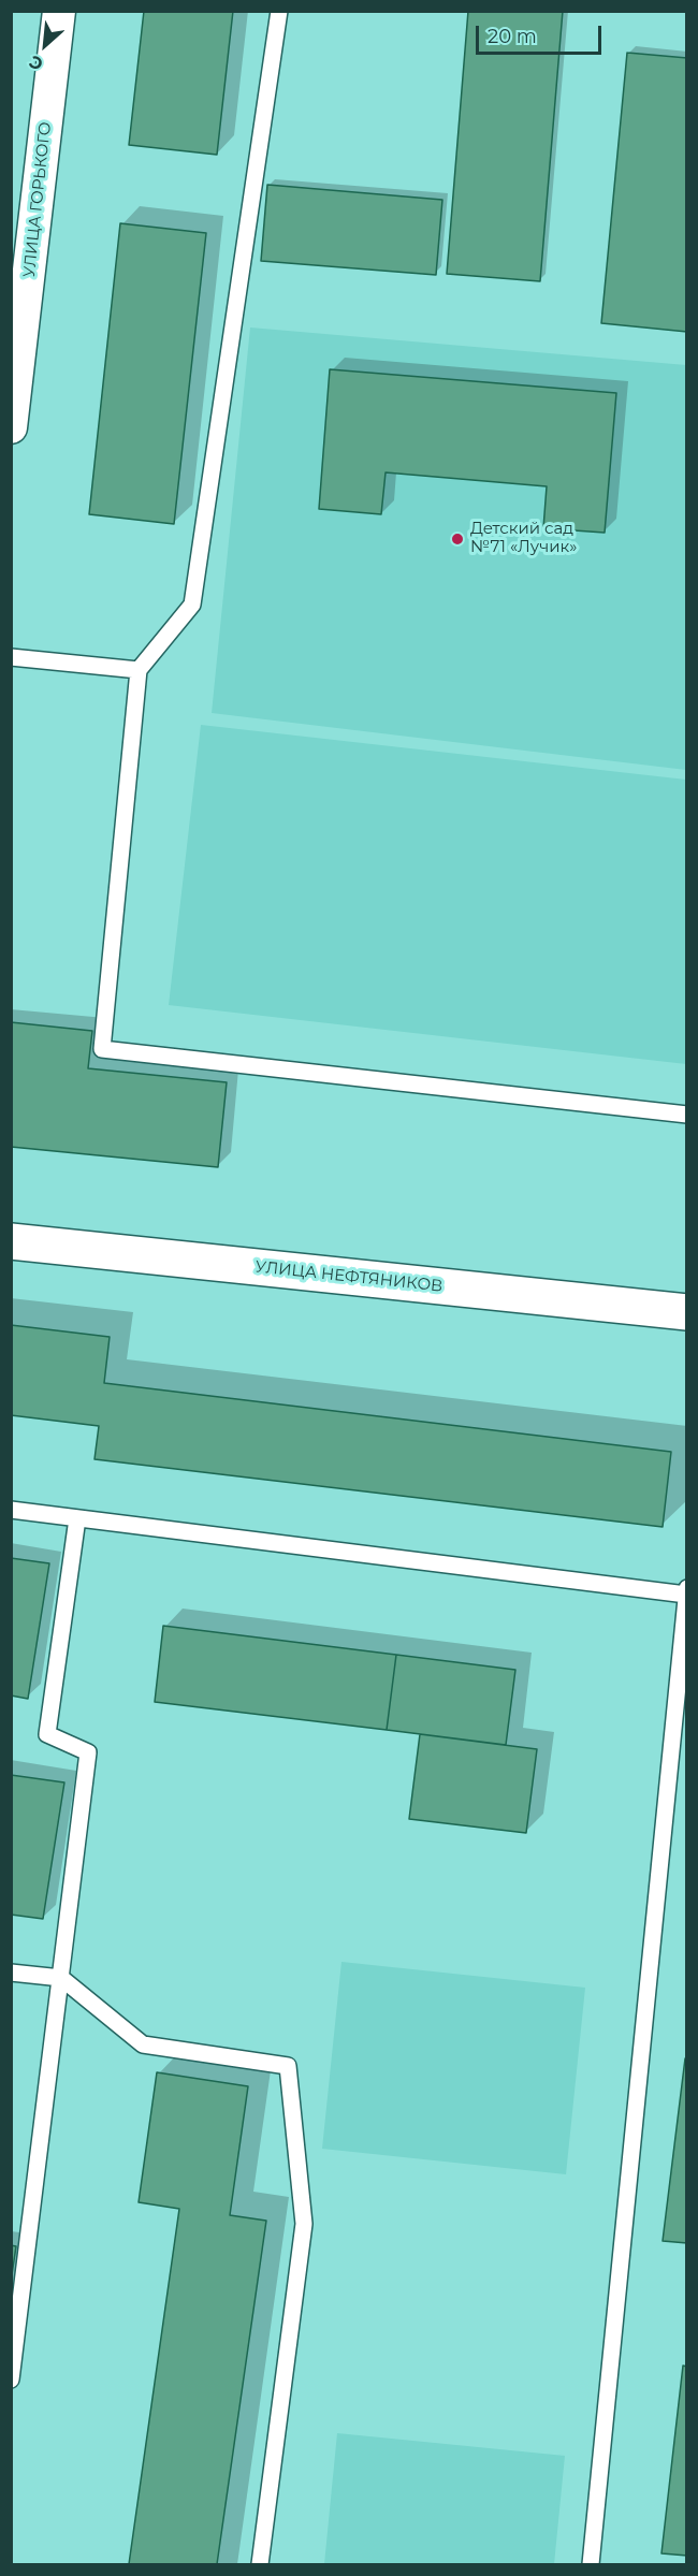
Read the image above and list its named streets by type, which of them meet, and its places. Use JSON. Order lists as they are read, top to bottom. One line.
{"streets":{"main road":["УЛИЦА НЕФТЯНИКОВ"],"street":["УЛИЦА ГОРЬКОГО"]},"places":["Детский сад №71 «Лучик»"],"scale_bar":"20 m","north":"bottom left"}
